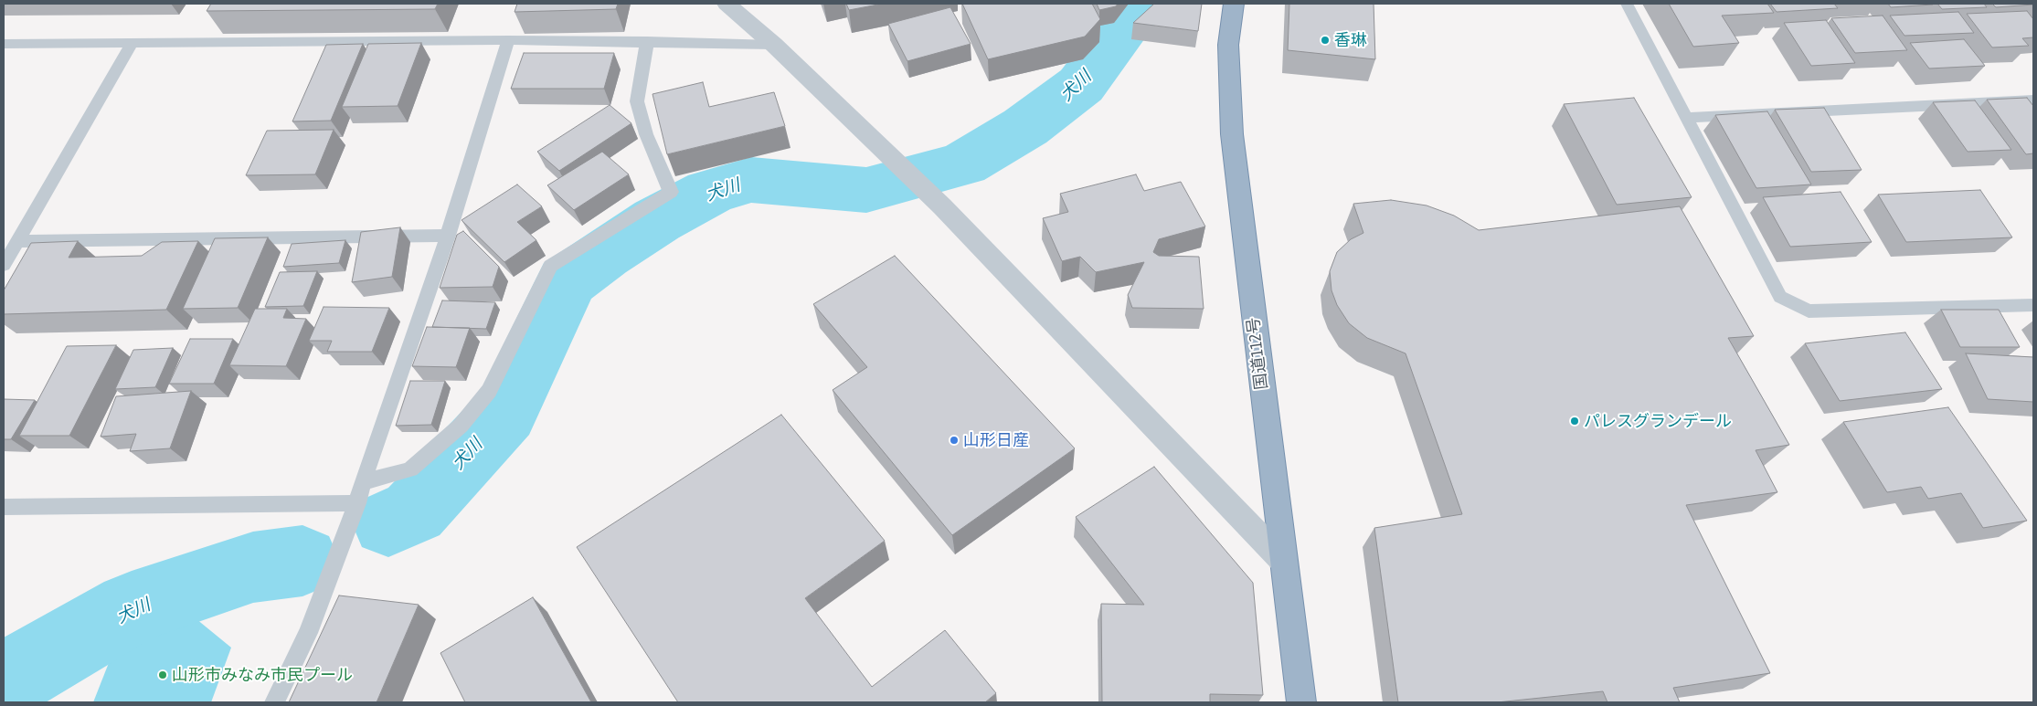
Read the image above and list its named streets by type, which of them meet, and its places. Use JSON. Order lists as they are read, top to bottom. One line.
{"streets":{"highway":["国道112号"]},"water":["犬川"],"places":["香琳","パレスグランデール","山形日産","山形市みなみ市民プール"]}
